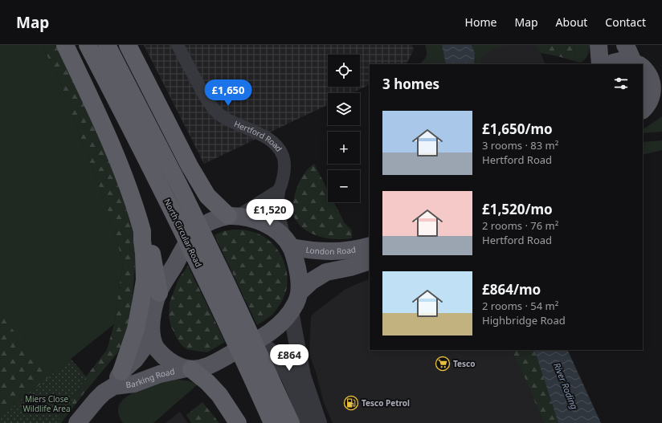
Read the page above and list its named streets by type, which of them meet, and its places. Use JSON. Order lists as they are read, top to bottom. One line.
{"streets":{"highway":["North Circular Road"],"main road":["London Road","Barking Road"],"street":["Hertford Road"]},"crossings":[["Hertford Road","London Road"],["London Road","Barking Road"]],"water":["River Roding"],"parks":["Miers Close Wildlife Area"],"places":{"supermarket":["Tesco"],"fuel station":["Tesco Petrol"]},"page":{"header":"Map","nav":["Home","Map","About","Contact"],"map_buttons":["+","−"],"heading":"3 homes","price":["£1,650","£1,520","£864"],"list":[{"name":"£1,650/mo","note":"3 rooms · 83 m² · Hertford Road"},{"name":"£1,520/mo","note":"2 rooms · 76 m² · Hertford Road"},{"name":"£864/mo","note":"2 rooms · 54 m² · Highbridge Road"}]}}
